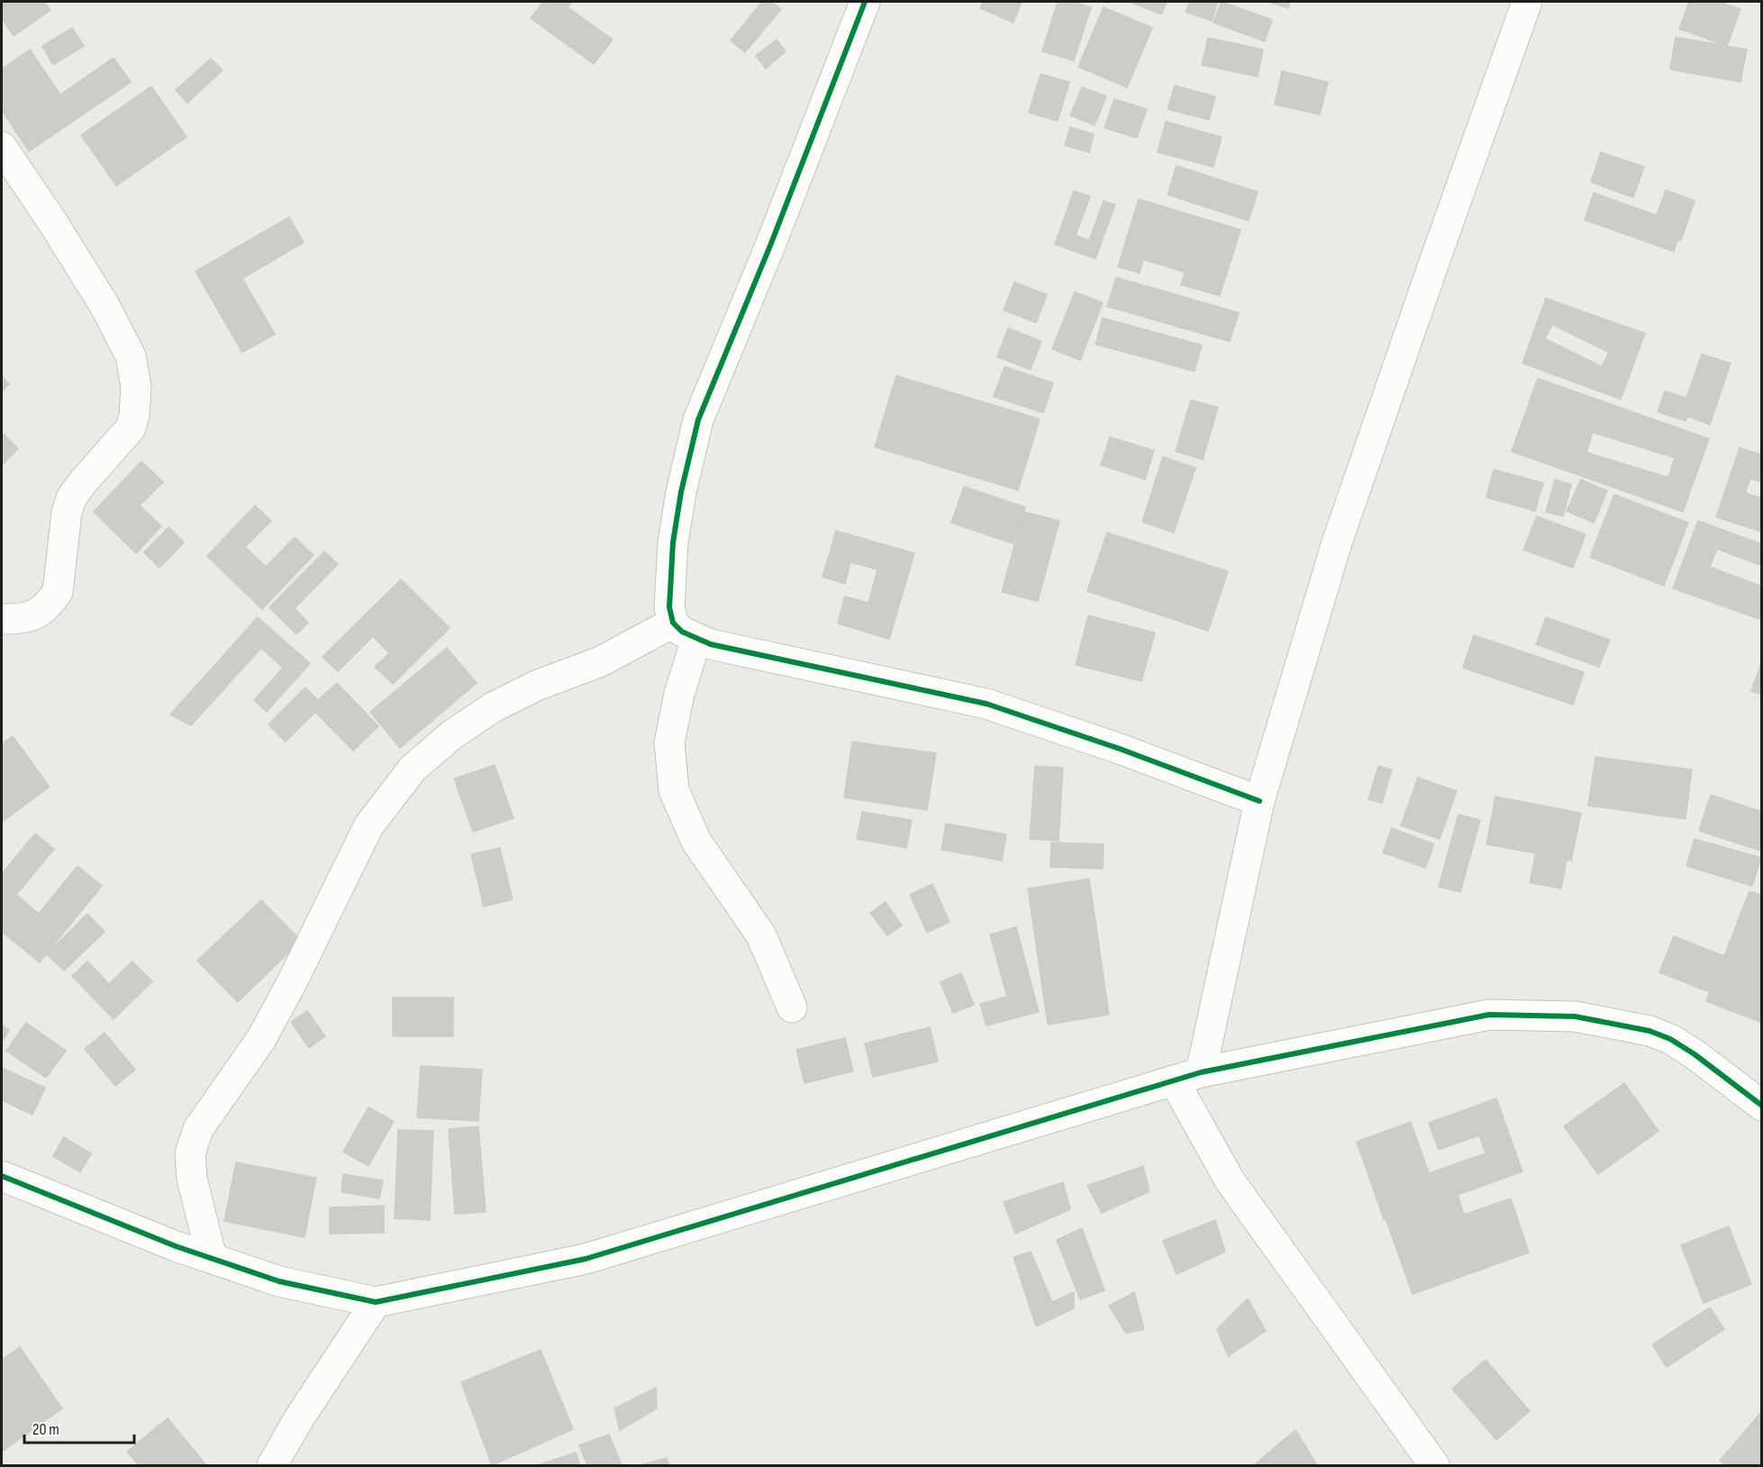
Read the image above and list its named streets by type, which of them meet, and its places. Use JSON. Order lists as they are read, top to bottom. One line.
{"scale_bar":"20 m"}
